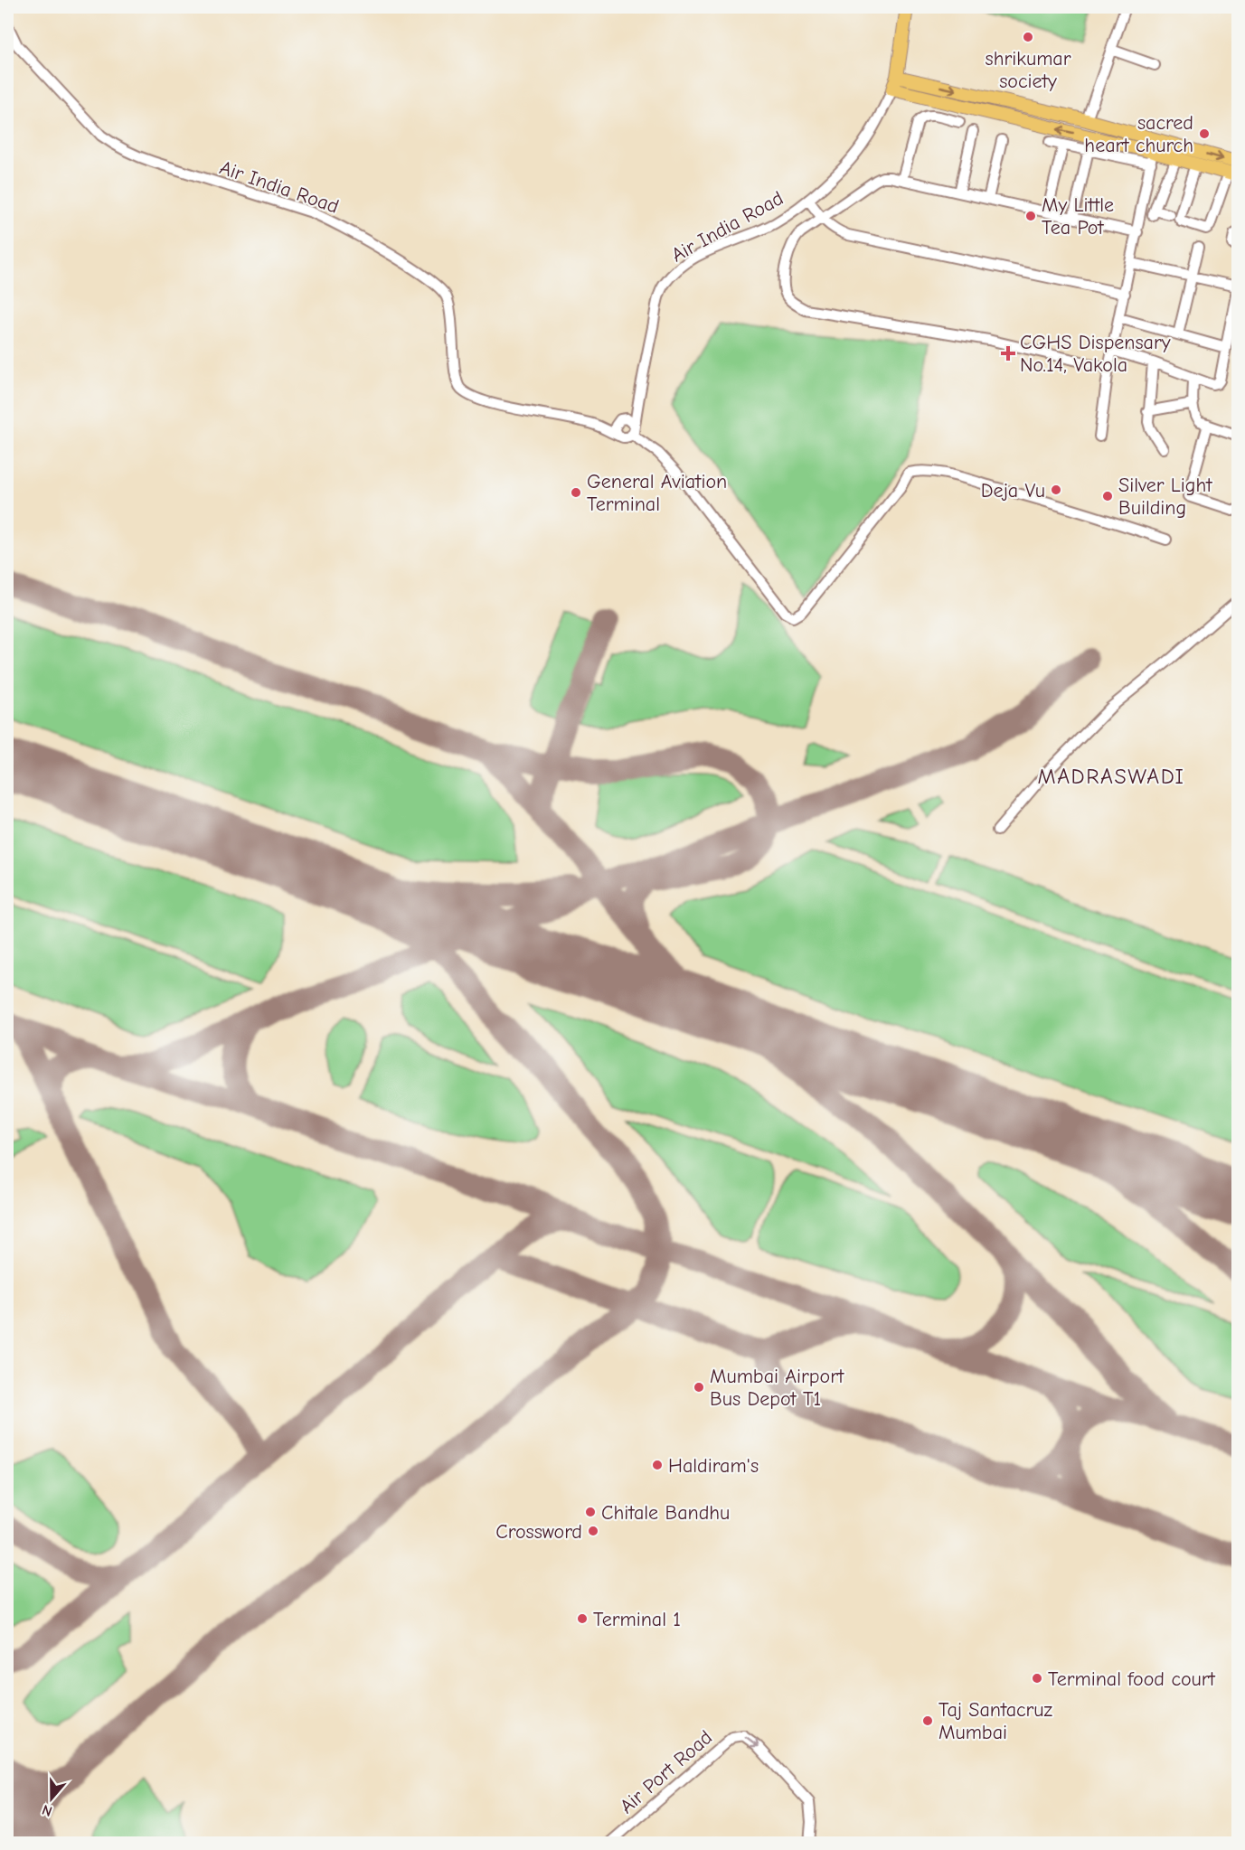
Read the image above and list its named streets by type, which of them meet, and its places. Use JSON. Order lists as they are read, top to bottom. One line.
{"streets":{"street":["Air India Road","Air Port Road"]},"districts":["MADRASWADI"],"places":{"other":["shrikumar society","sacred heart church","My Little Tea Pot","Deja Vu","General Aviation Terminal","Silver Light Building","Mumbai Airport Bus Depot T1","Haldiram's","Chitale Bandhu","Crossword","Terminal 1","Terminal food court","Taj Santacruz Mumbai"],"health":["CGHS Dispensary No.14, Vakola"]},"north":"bottom"}
